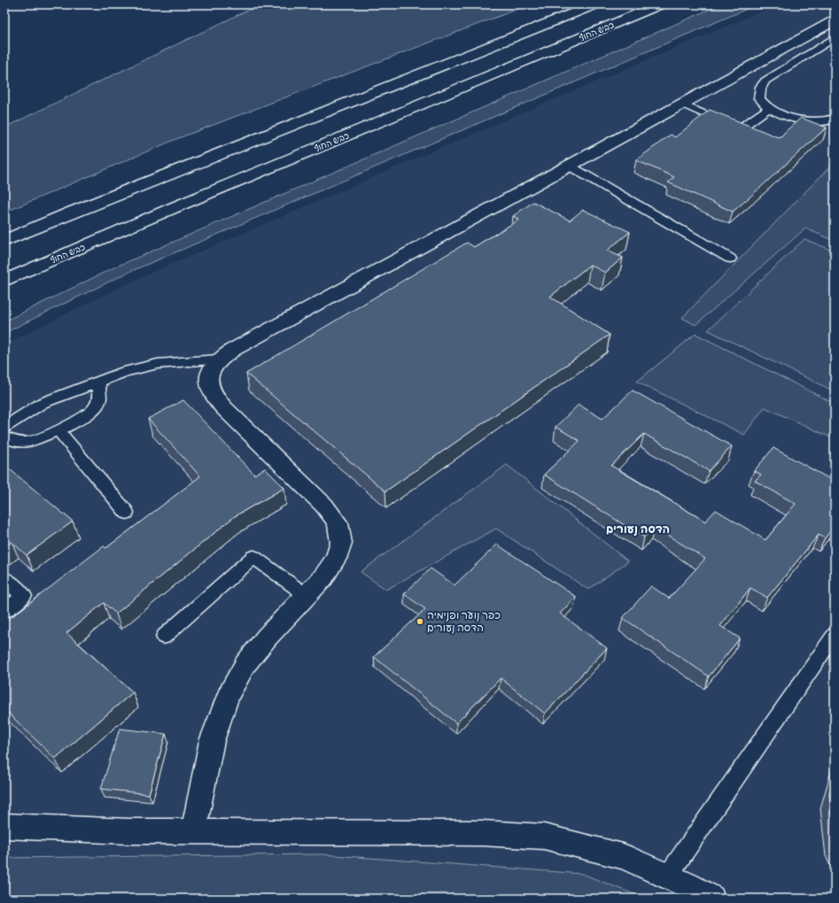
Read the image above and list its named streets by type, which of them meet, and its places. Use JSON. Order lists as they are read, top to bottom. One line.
{"streets":{"main road":["כביש החוף"]},"districts":["הדסה נעורים"],"places":["כפר נוער ופנימיה הדסה נעורים"]}
